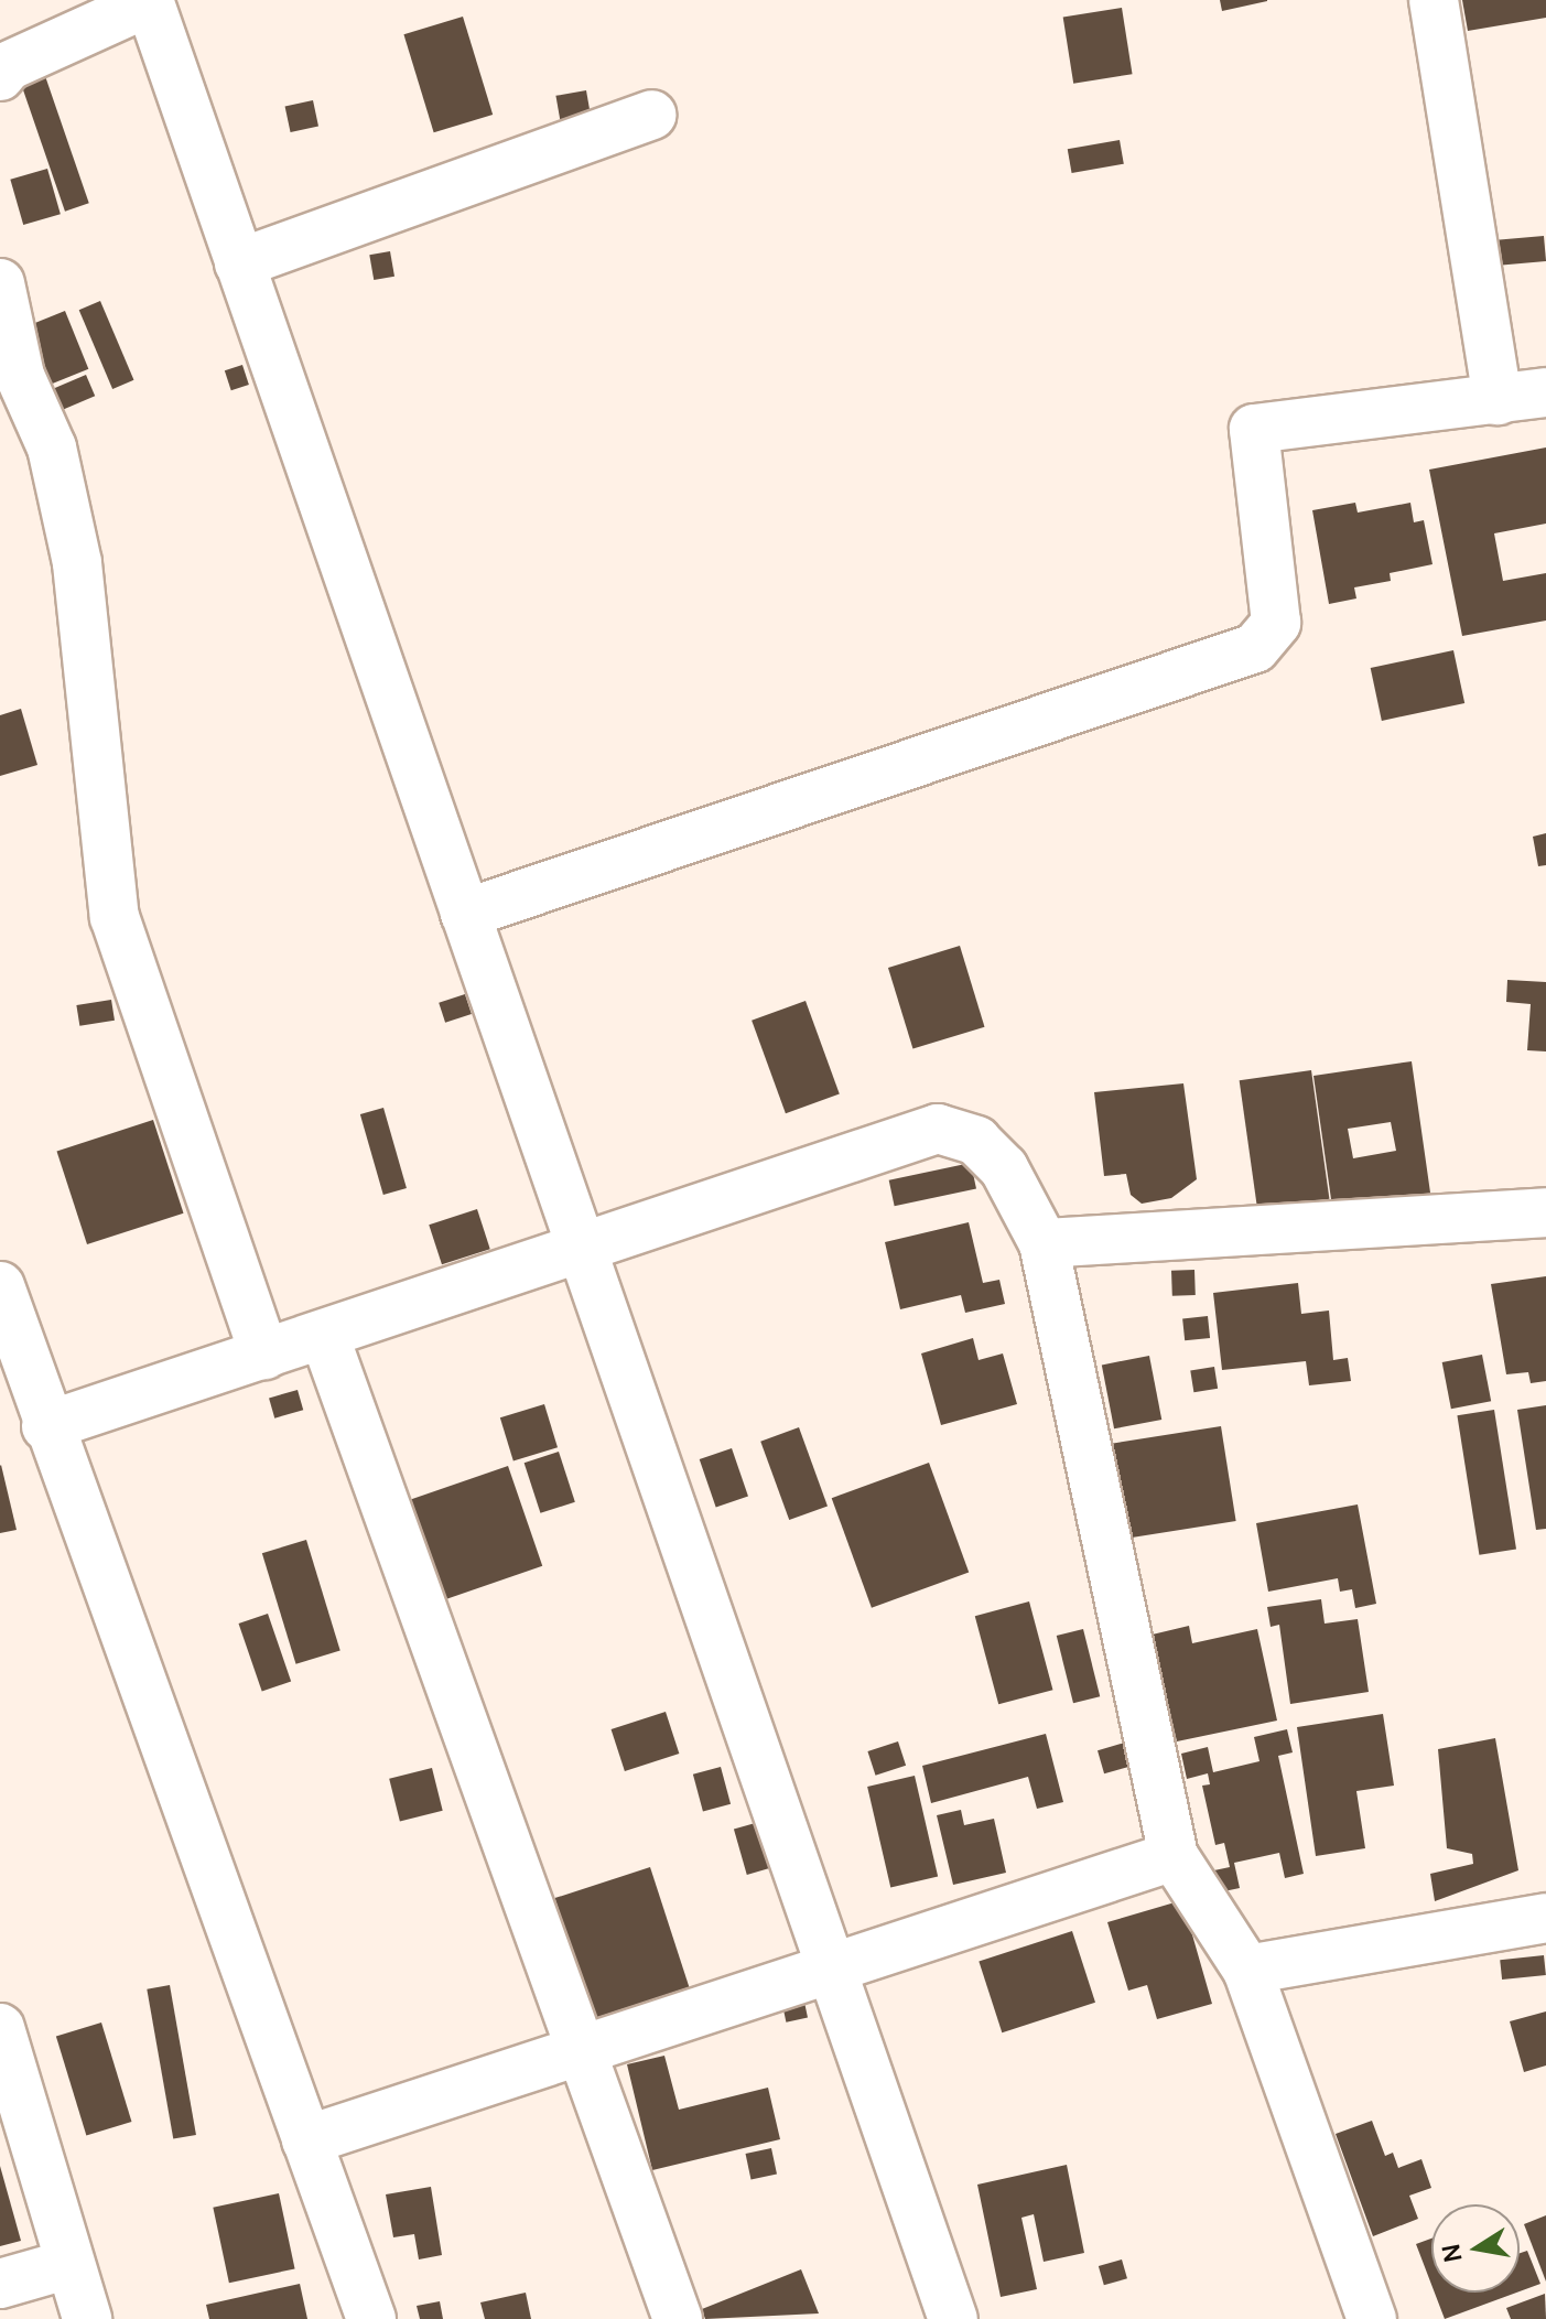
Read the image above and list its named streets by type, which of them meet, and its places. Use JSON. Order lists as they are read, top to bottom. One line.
{"north":"left"}
